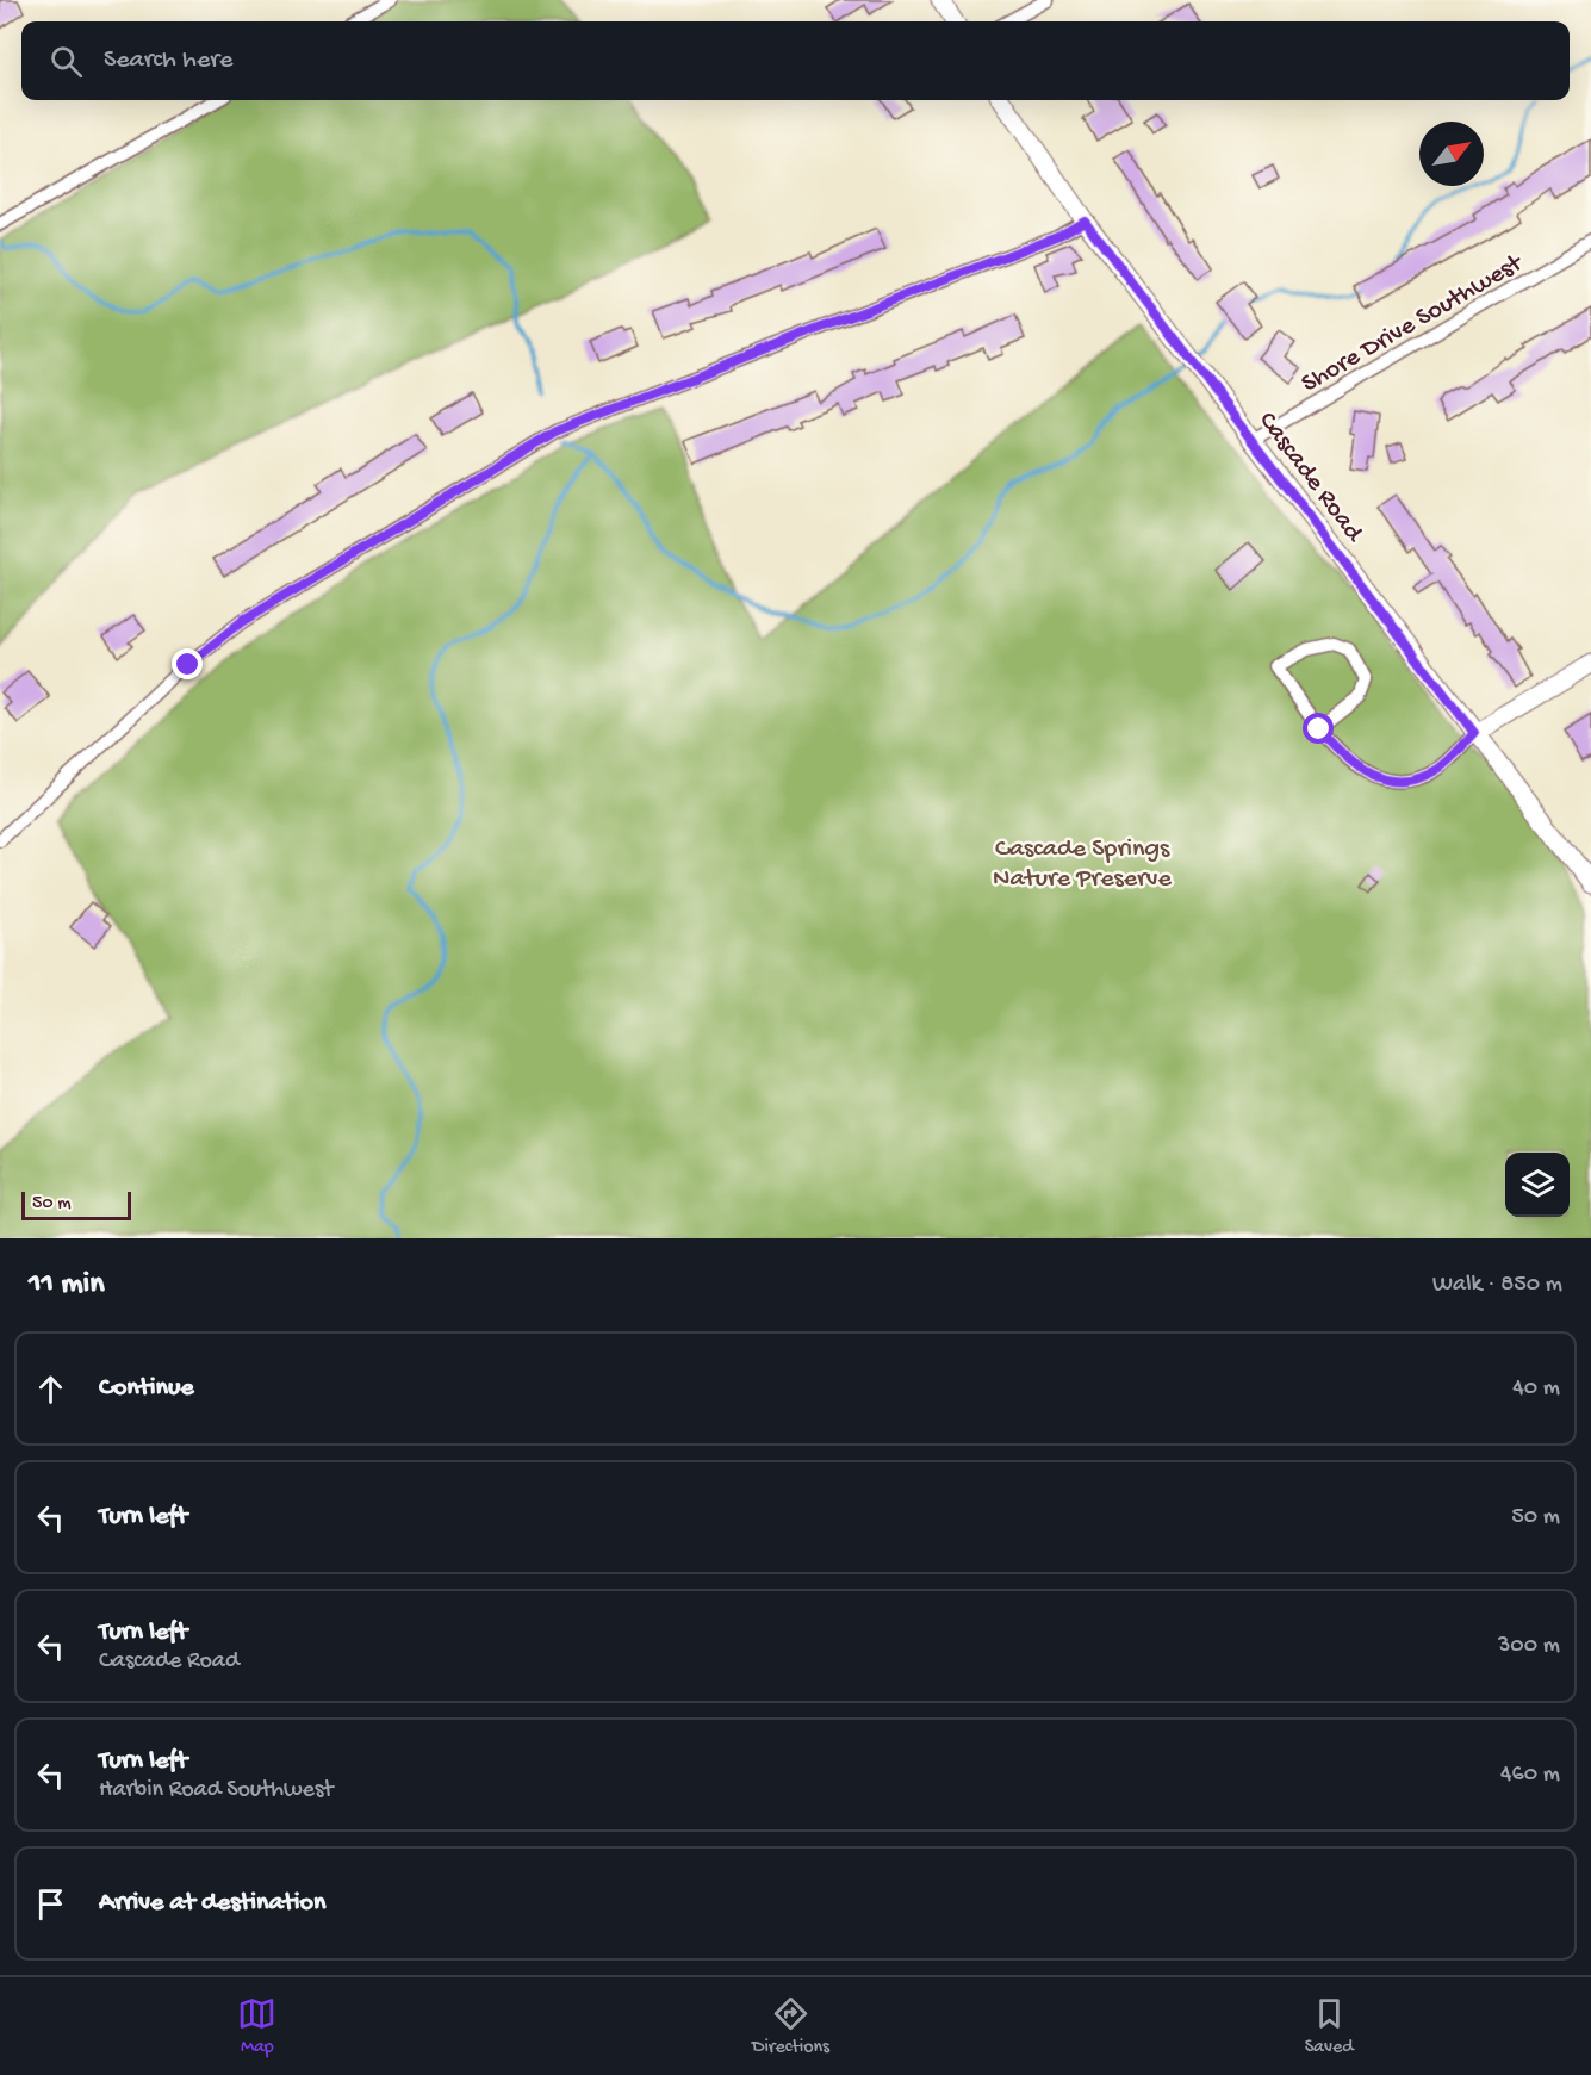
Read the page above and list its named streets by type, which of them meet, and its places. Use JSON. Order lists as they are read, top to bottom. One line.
{"streets":{"main road":["Cascade Road"],"street":["Shore Drive Southwest"]},"crossings":[["Shore Drive Southwest","Cascade Road"]],"parks":["Cascade Springs Nature Preserve"],"scale_bar":"50 m","north":"top right","page":{"search":"Search here","scale":"50 m","heading":["11 min","Walk · 850 m"],"list":[["Continue","40 m"],["Turn left","50 m"],["Turn left","Cascade Road","300 m"],["Turn left","Harbin Road Southwest","460 m"],"Arrive at destination"],"nav":["Map","Directions","Saved"]}}
